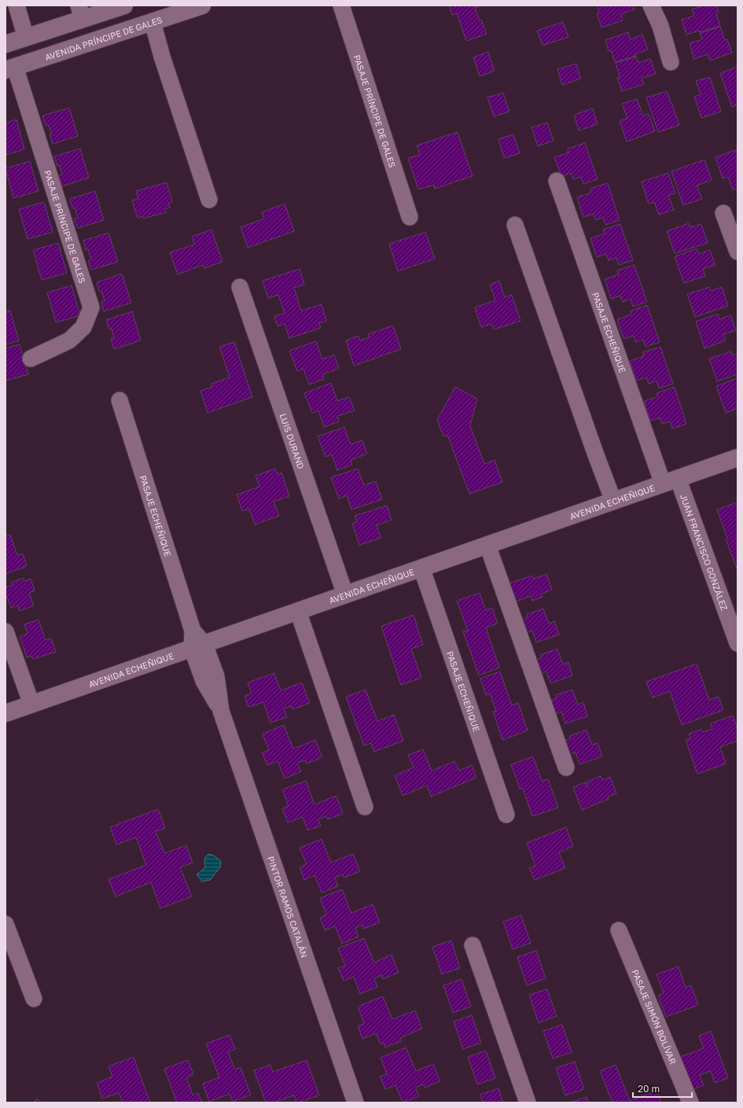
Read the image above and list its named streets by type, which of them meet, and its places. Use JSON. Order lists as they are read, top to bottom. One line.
{"streets":{"street":["AVENIDA PRÍNCIPE DE GALES","PASAJE PRÍNCIPE DE GALES","PASAJE ECHEÑIQUE","LUIS DURAND","AVENIDA ECHEÑIQUE","JUAN FRANCISCO GONZÁLEZ","PINTOR RAMOS CATALÁN","PASAJE SIMÓN BOLÍVAR"]},"crossings":[["AVENIDA PRÍNCIPE DE GALES","PASAJE PRÍNCIPE DE GALES"],["PASAJE ECHEÑIQUE","AVENIDA ECHEÑIQUE"],["PASAJE ECHEÑIQUE","JUAN FRANCISCO GONZÁLEZ"],["PASAJE ECHEÑIQUE","PINTOR RAMOS CATALÁN"],["LUIS DURAND","AVENIDA ECHEÑIQUE"],["AVENIDA ECHEÑIQUE","JUAN FRANCISCO GONZÁLEZ"],["AVENIDA ECHEÑIQUE","PINTOR RAMOS CATALÁN"]],"scale_bar":"20 m"}
